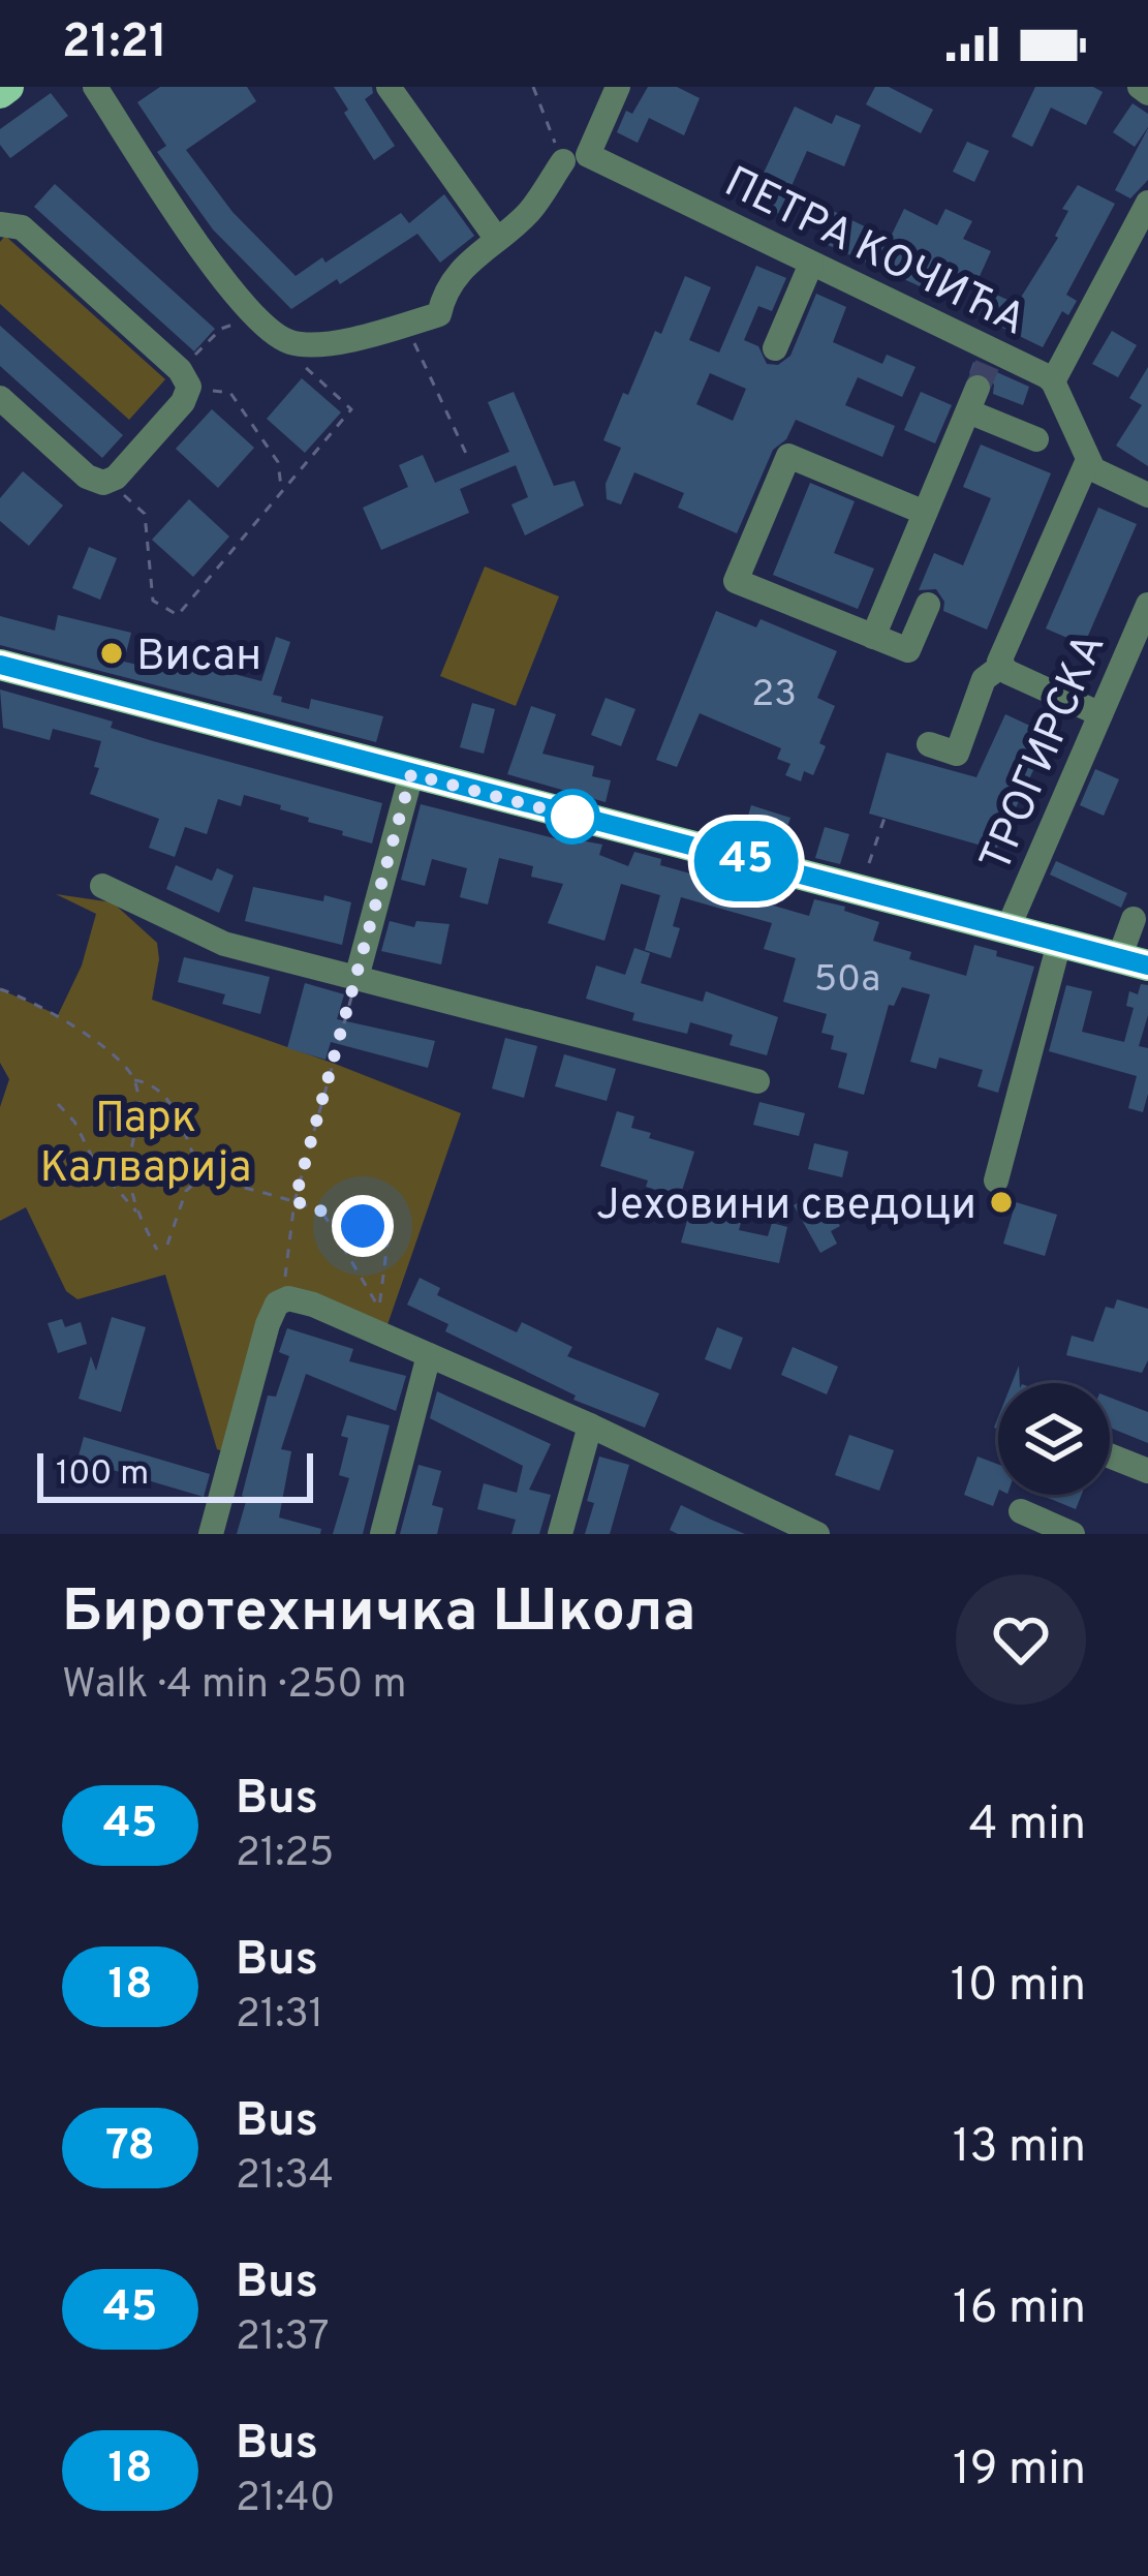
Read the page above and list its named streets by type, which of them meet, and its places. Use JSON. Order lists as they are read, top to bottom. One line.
{"streets":{"street":["ПЕТРА КОЧИЋА","ТРОГИРСКА"]},"parks":["Парк Калварија"],"places":["Висан","Јеховини сведоци"],"lines":["bus line 45"],"house_numbers":["23","50a"],"scale_bar":"100 m","page":{"status":"21:21","on_map":"45","scale":"100 m","heading":["Биротехничка Школа","Walk · 4 min · 250 m"],"list":[{"mark":"45","name":"Bus","note":"21:25","value":"4 min"},{"mark":"18","name":"Bus","note":"21:31","value":"10 min"},{"mark":"78","name":"Bus","note":"21:34","value":"13 min"},{"mark":"45","name":"Bus","note":"21:37","value":"16 min"},{"mark":"18","name":"Bus","note":"21:40","value":"19 min"}]}}
